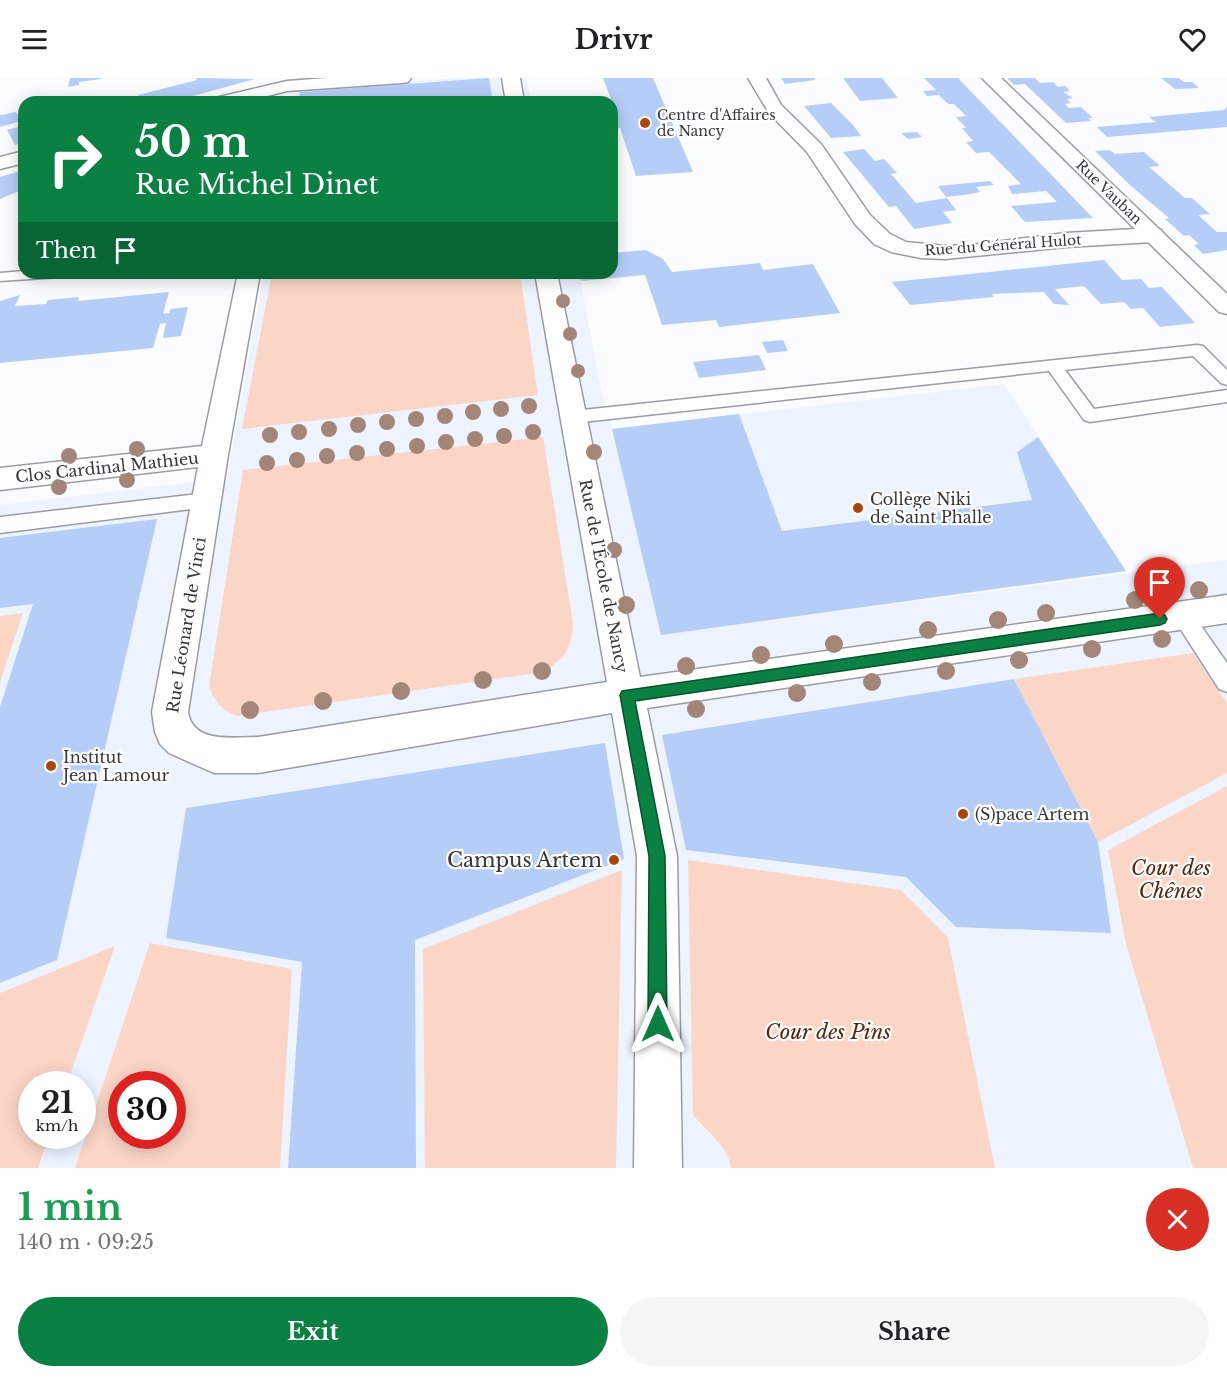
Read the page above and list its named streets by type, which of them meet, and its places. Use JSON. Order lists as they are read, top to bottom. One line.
{"streets":{"street":["Rue Vauban","Rue du Général Hulot","Clos Cardinal Mathieu","Rue de l'École de Nancy","Rue Léonard de Vinci"]},"crossings":[["Rue Vauban","Rue du Général Hulot"],["Clos Cardinal Mathieu","Rue Léonard de Vinci"],["Rue de l'École de Nancy","Rue Léonard de Vinci"]],"parks":["Cour des Chênes","Cour des Pins"],"places":["Centre d'Affaires de Nancy","Collège Niki de Saint Phalle","Institut Jean Lamour","(S)pace Artem","Campus Artem"],"page":{"header":"Drivr","turn":["50 m","Rue Michel Dinet"],"then":"Then","speed":"21 km/h","limit":"30","heading":["1 min","140 m · 09:25"],"buttons":["Exit","Share"]}}
